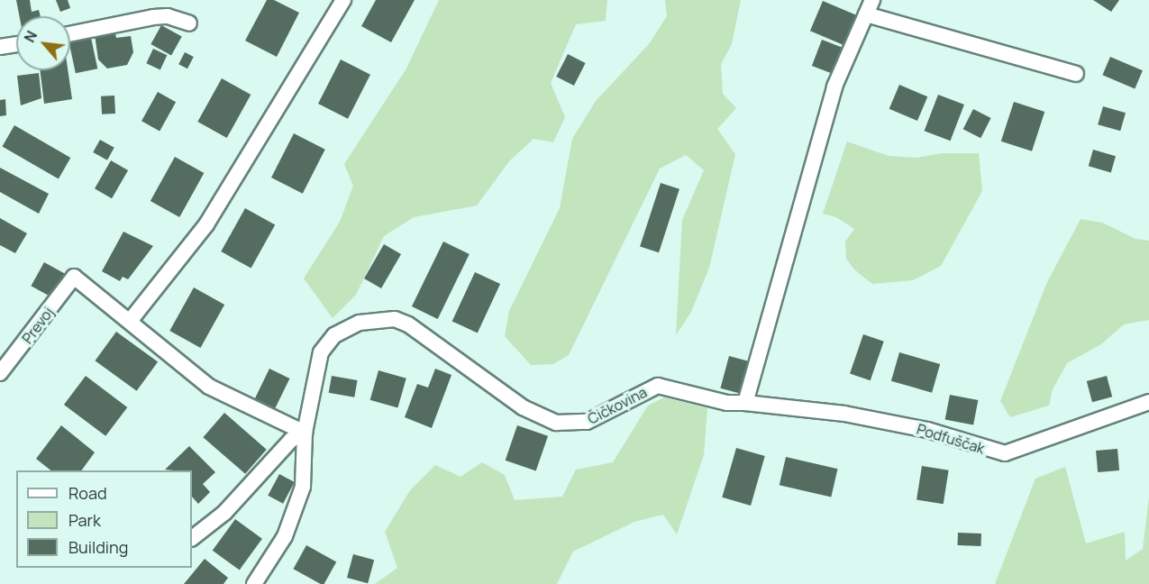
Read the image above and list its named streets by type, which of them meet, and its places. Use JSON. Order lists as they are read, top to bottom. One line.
{"streets":{"street":["Prevoj","Čičkovina","Podfuščak"]},"crossings":[["Čičkovina","Podfuščak"]],"legend":["Road","Park","Building"],"north":"top left"}
